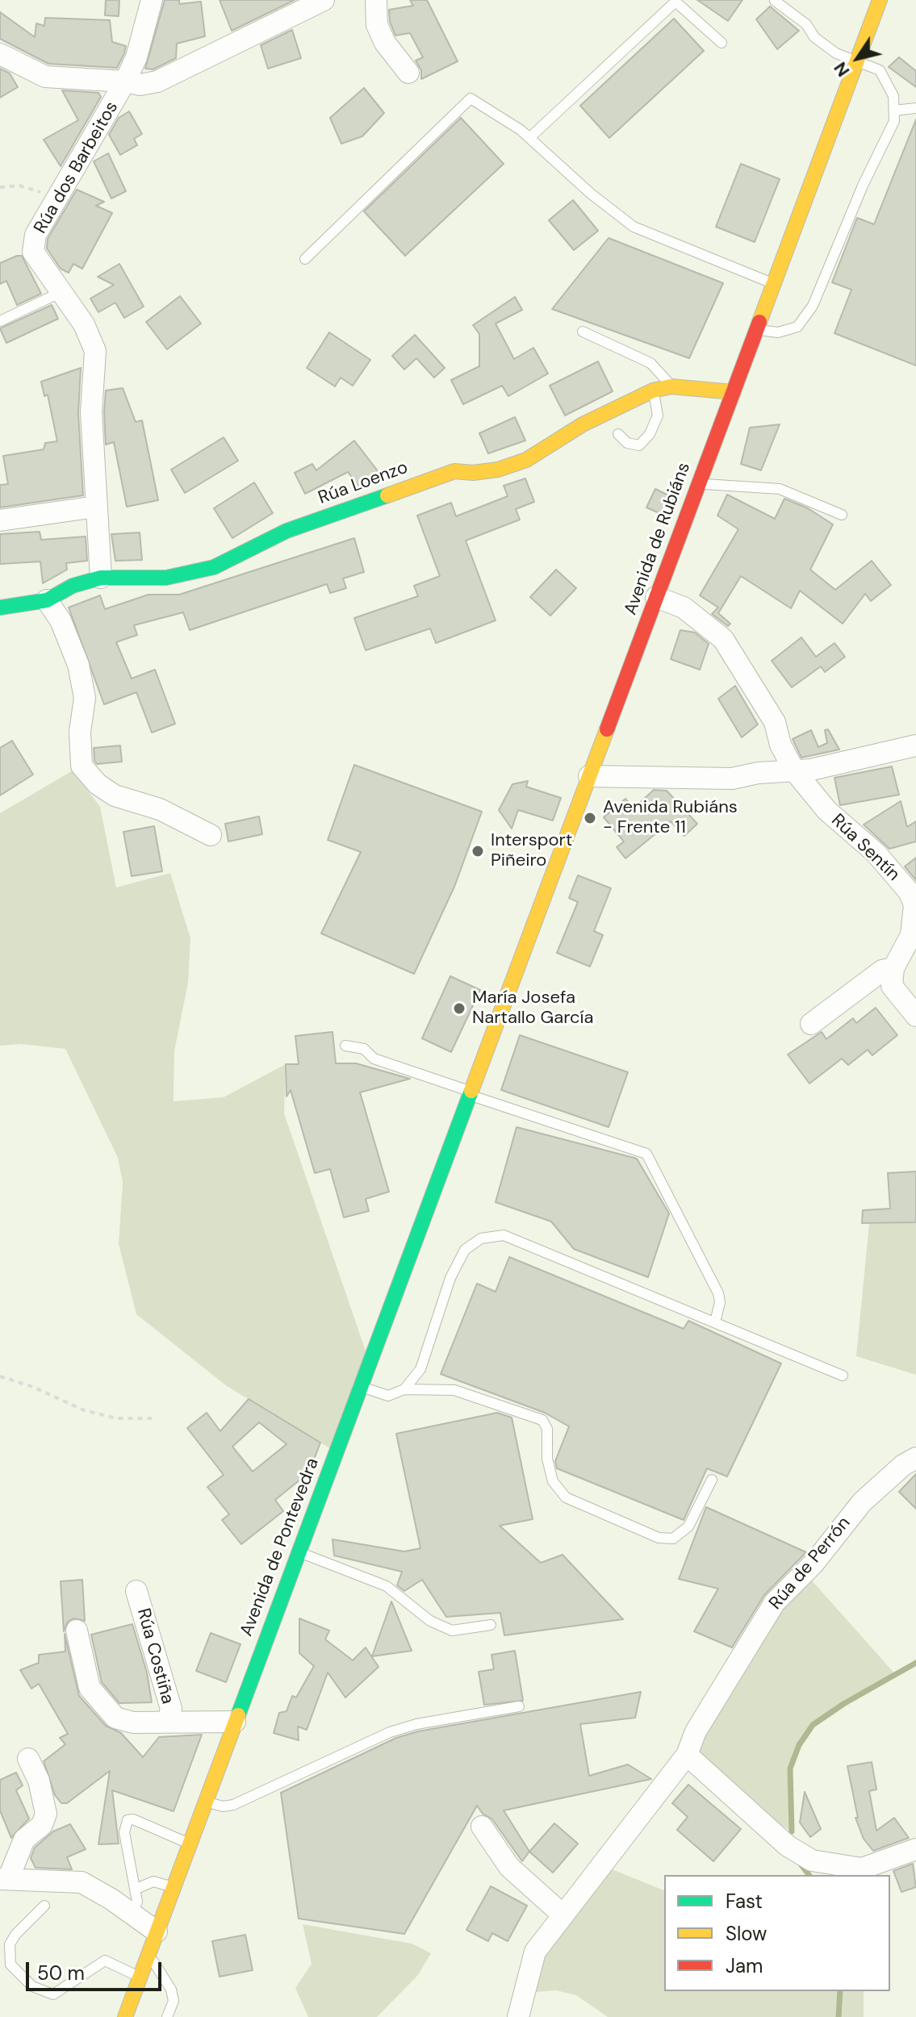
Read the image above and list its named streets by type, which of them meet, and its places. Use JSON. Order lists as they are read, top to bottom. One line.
{"streets":{"main road":["Rúa Loenzo","Avenida de Rubiáns","Avenida de Pontevedra"],"street":["Rúa dos Barbeitos","Rúa Sentín","Rúa de Perrón","Rúa Costiña"]},"crossings":[["Rúa dos Barbeitos","Rúa Loenzo"],["Rúa Loenzo","Avenida de Rubiáns"],["Avenida de Rubiáns","Rúa Sentín"],["Avenida de Rubiáns","Avenida de Pontevedra"],["Avenida de Pontevedra","Rúa Costiña"]],"places":["Avenida Rubiáns - Frente 11","Intersport Piñeiro","María Josefa Nartallo García"],"legend":["Fast","Slow","Jam"],"scale_bar":"50 m","north":"bottom left"}
